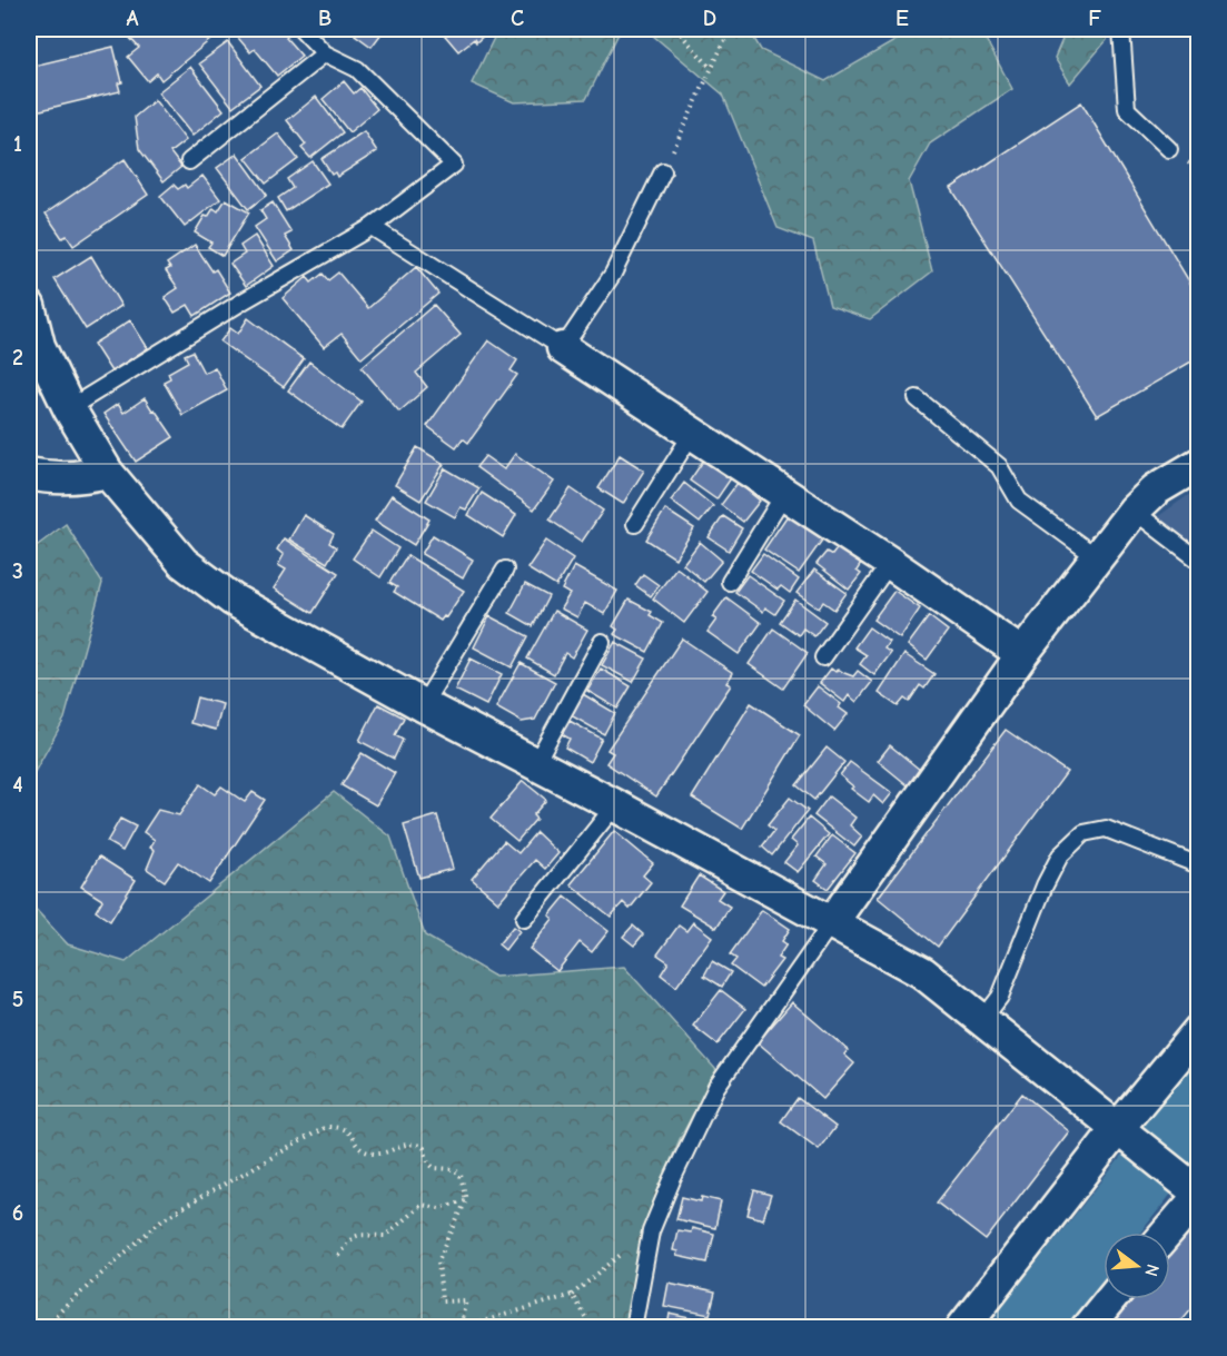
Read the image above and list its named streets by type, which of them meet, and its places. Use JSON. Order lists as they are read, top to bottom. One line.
{"north":"right","grid":{"columns":["A","B","C","D","E","F"],"rows":["1","2","3","4","5","6"]}}
